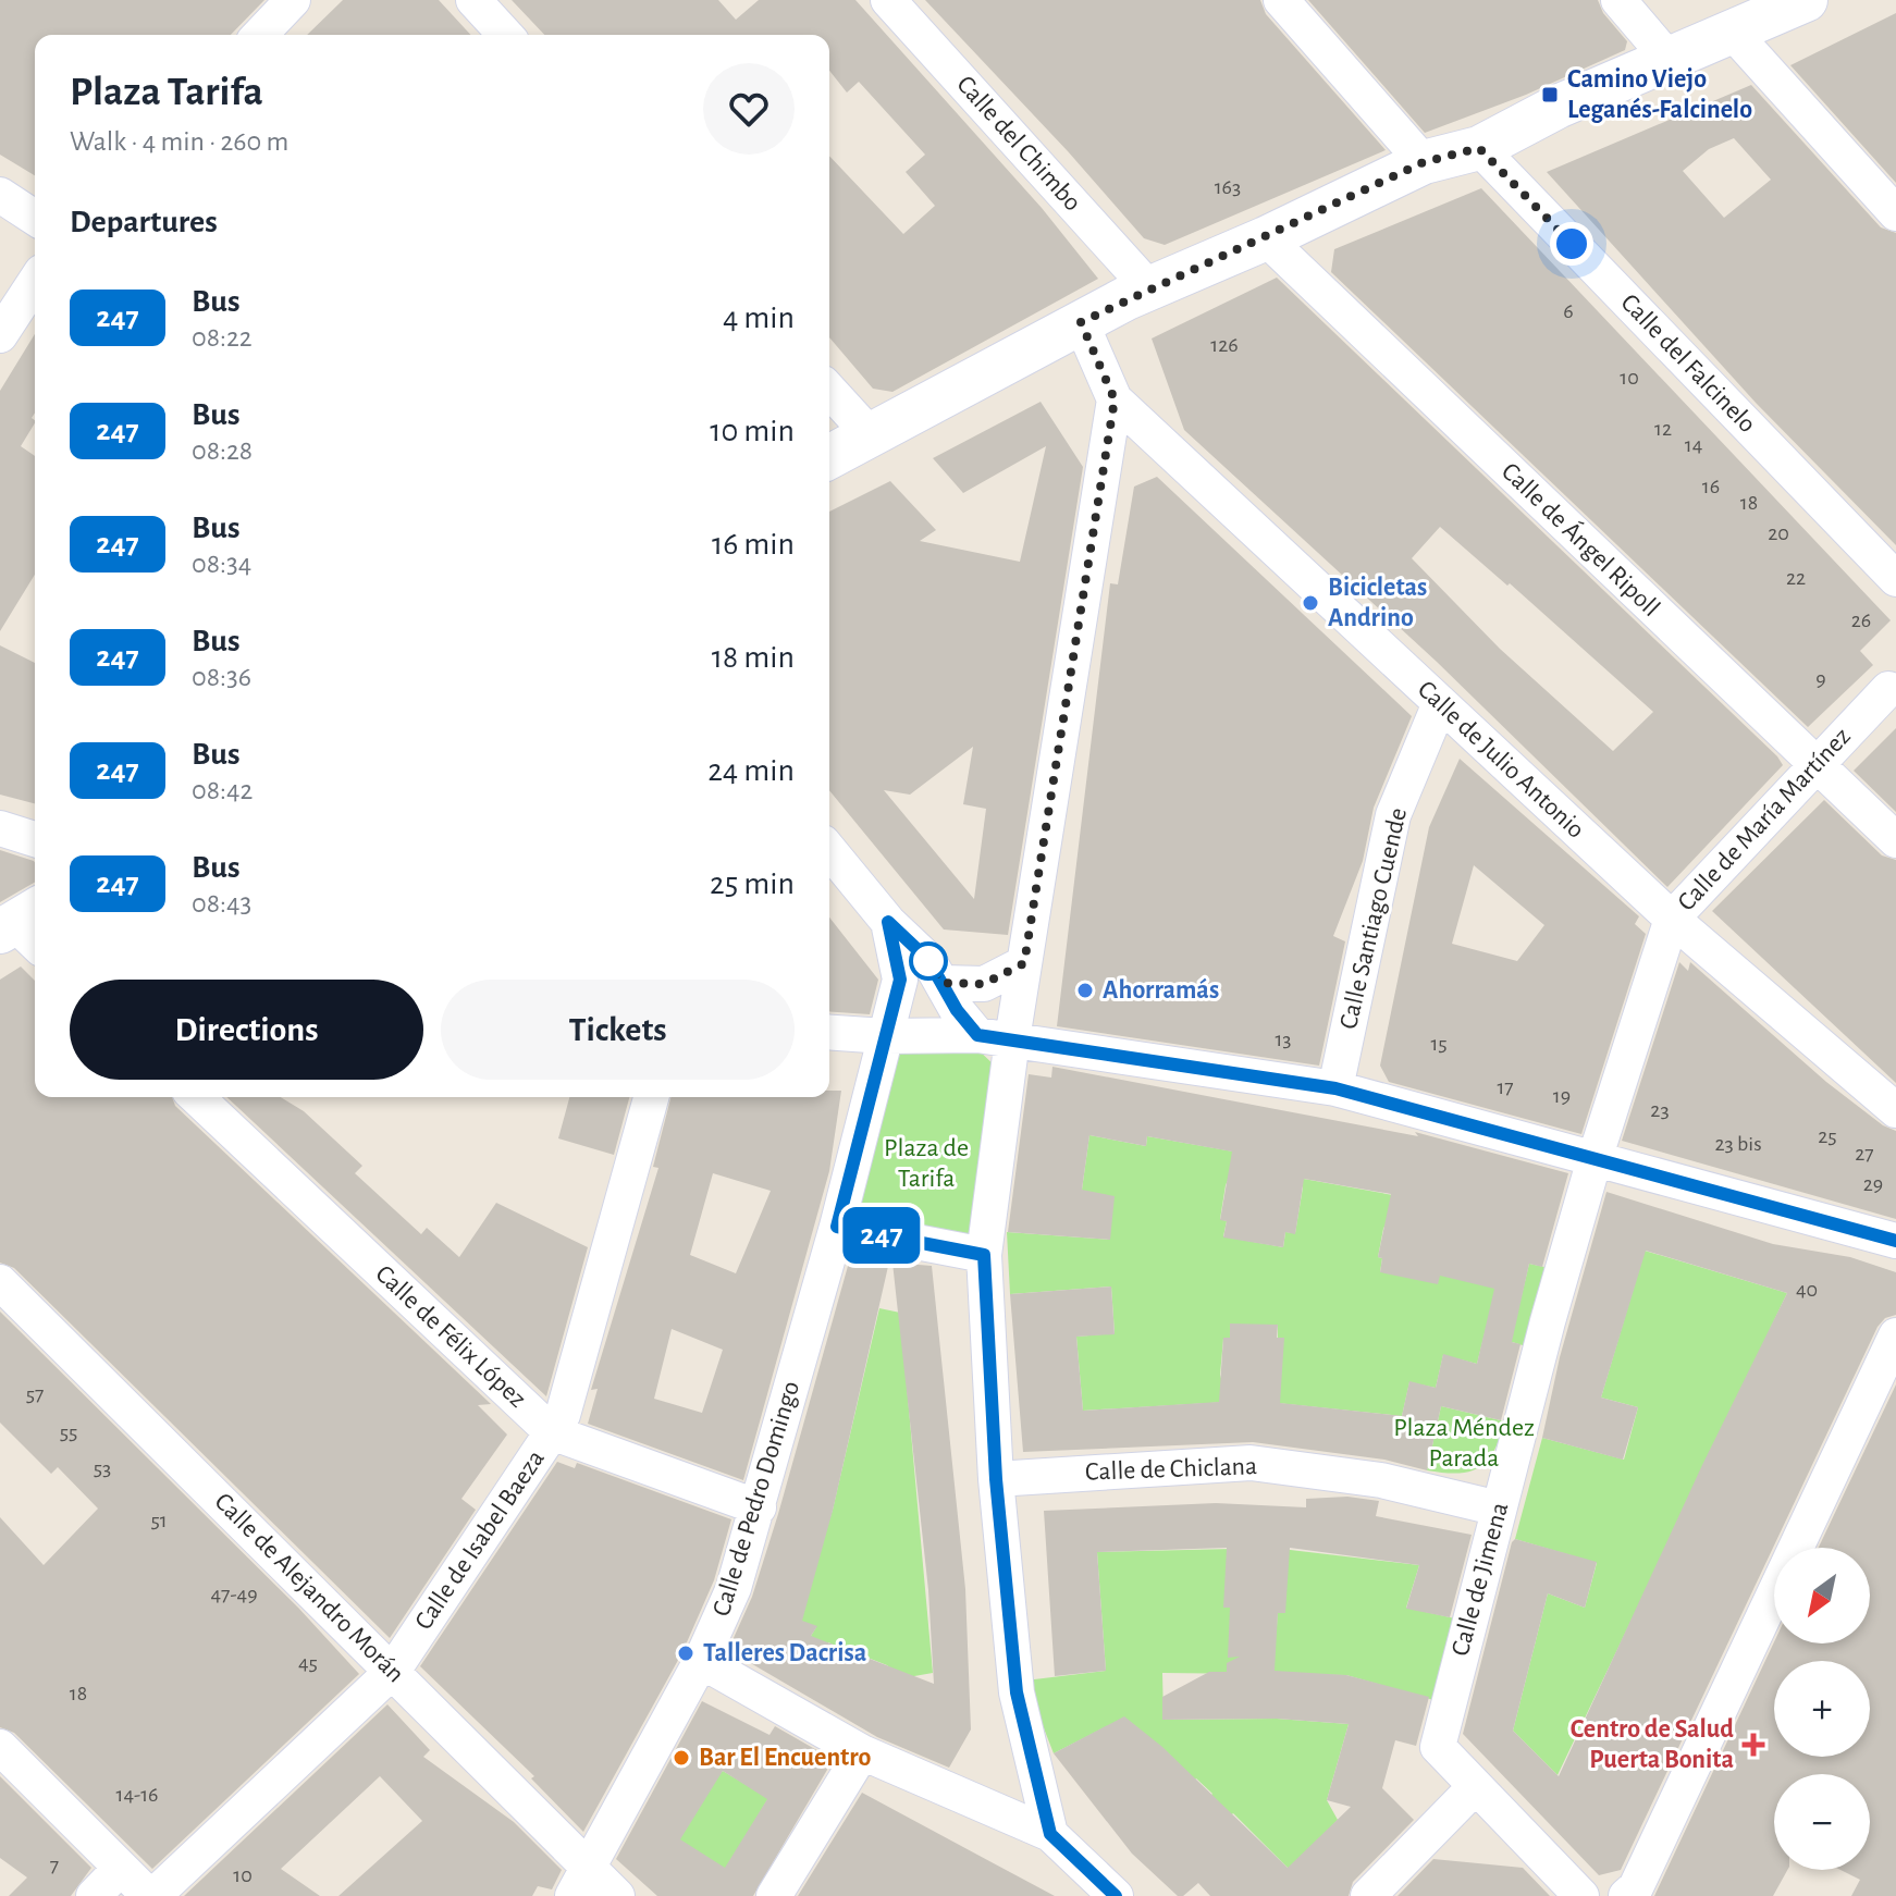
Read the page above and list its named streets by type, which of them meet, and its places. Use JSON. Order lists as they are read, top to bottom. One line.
{"streets":{"street":["Calle del Chimbo","Calle del Falcinelo","Calle de Ángel Ripoll","Calle de Julio Antonio","Calle de María Martínez","Calle Santiago Cuende","Calle de Félix López","Calle de Chiclana","Calle de Pedro Domingo","Calle de Isabel Baeza","Calle de Jimena","Calle de Alejandro Morán"]},"crossings":[["Calle de Ángel Ripoll","Calle de María Martínez"],["Calle de Julio Antonio","Calle de María Martínez"],["Calle de Julio Antonio","Calle Santiago Cuende"],["Calle de María Martínez","Calle de Jimena"],["Calle de Félix López","Calle de Pedro Domingo"],["Calle de Félix López","Calle de Isabel Baeza"],["Calle de Chiclana","Calle de Jimena"],["Calle de Pedro Domingo","Calle de Alejandro Morán"],["Calle de Isabel Baeza","Calle de Alejandro Morán"]],"parks":["Plaza de Tarifa","Plaza Méndez Parada"],"places":{"transit":["Camino Viejo Leganés-Falcinelo"],"other":["Bicicletas Andrino","Ahorramás","Talleres Dacrisa","Bar El Encuentro"],"health":["Centro de Salud Puerta Bonita"]},"lines":["bus line 247"],"house_numbers":["163","6","126","10","12","14","16","18","20","22","26","9","13","15","17","19","23","25","23 bis","27","29","40","57","55","53","51","47-49","45","18","14-16","7","10"],"north":"bottom left","page":{"on_map":"247","heading":[["Plaza Tarifa","Walk · 4 min · 260 m"],"Departures"],"list":[{"mark":"247","name":"Bus","note":"08:22","value":"4 min"},{"mark":"247","name":"Bus","note":"08:28","value":"10 min"},{"mark":"247","name":"Bus","note":"08:34","value":"16 min"},{"mark":"247","name":"Bus","note":"08:36","value":"18 min"},{"mark":"247","name":"Bus","note":"08:42","value":"24 min"},{"mark":"247","name":"Bus","note":"08:43","value":"25 min"}],"buttons":["Directions","Tickets"],"map_buttons":["+","−"]}}
